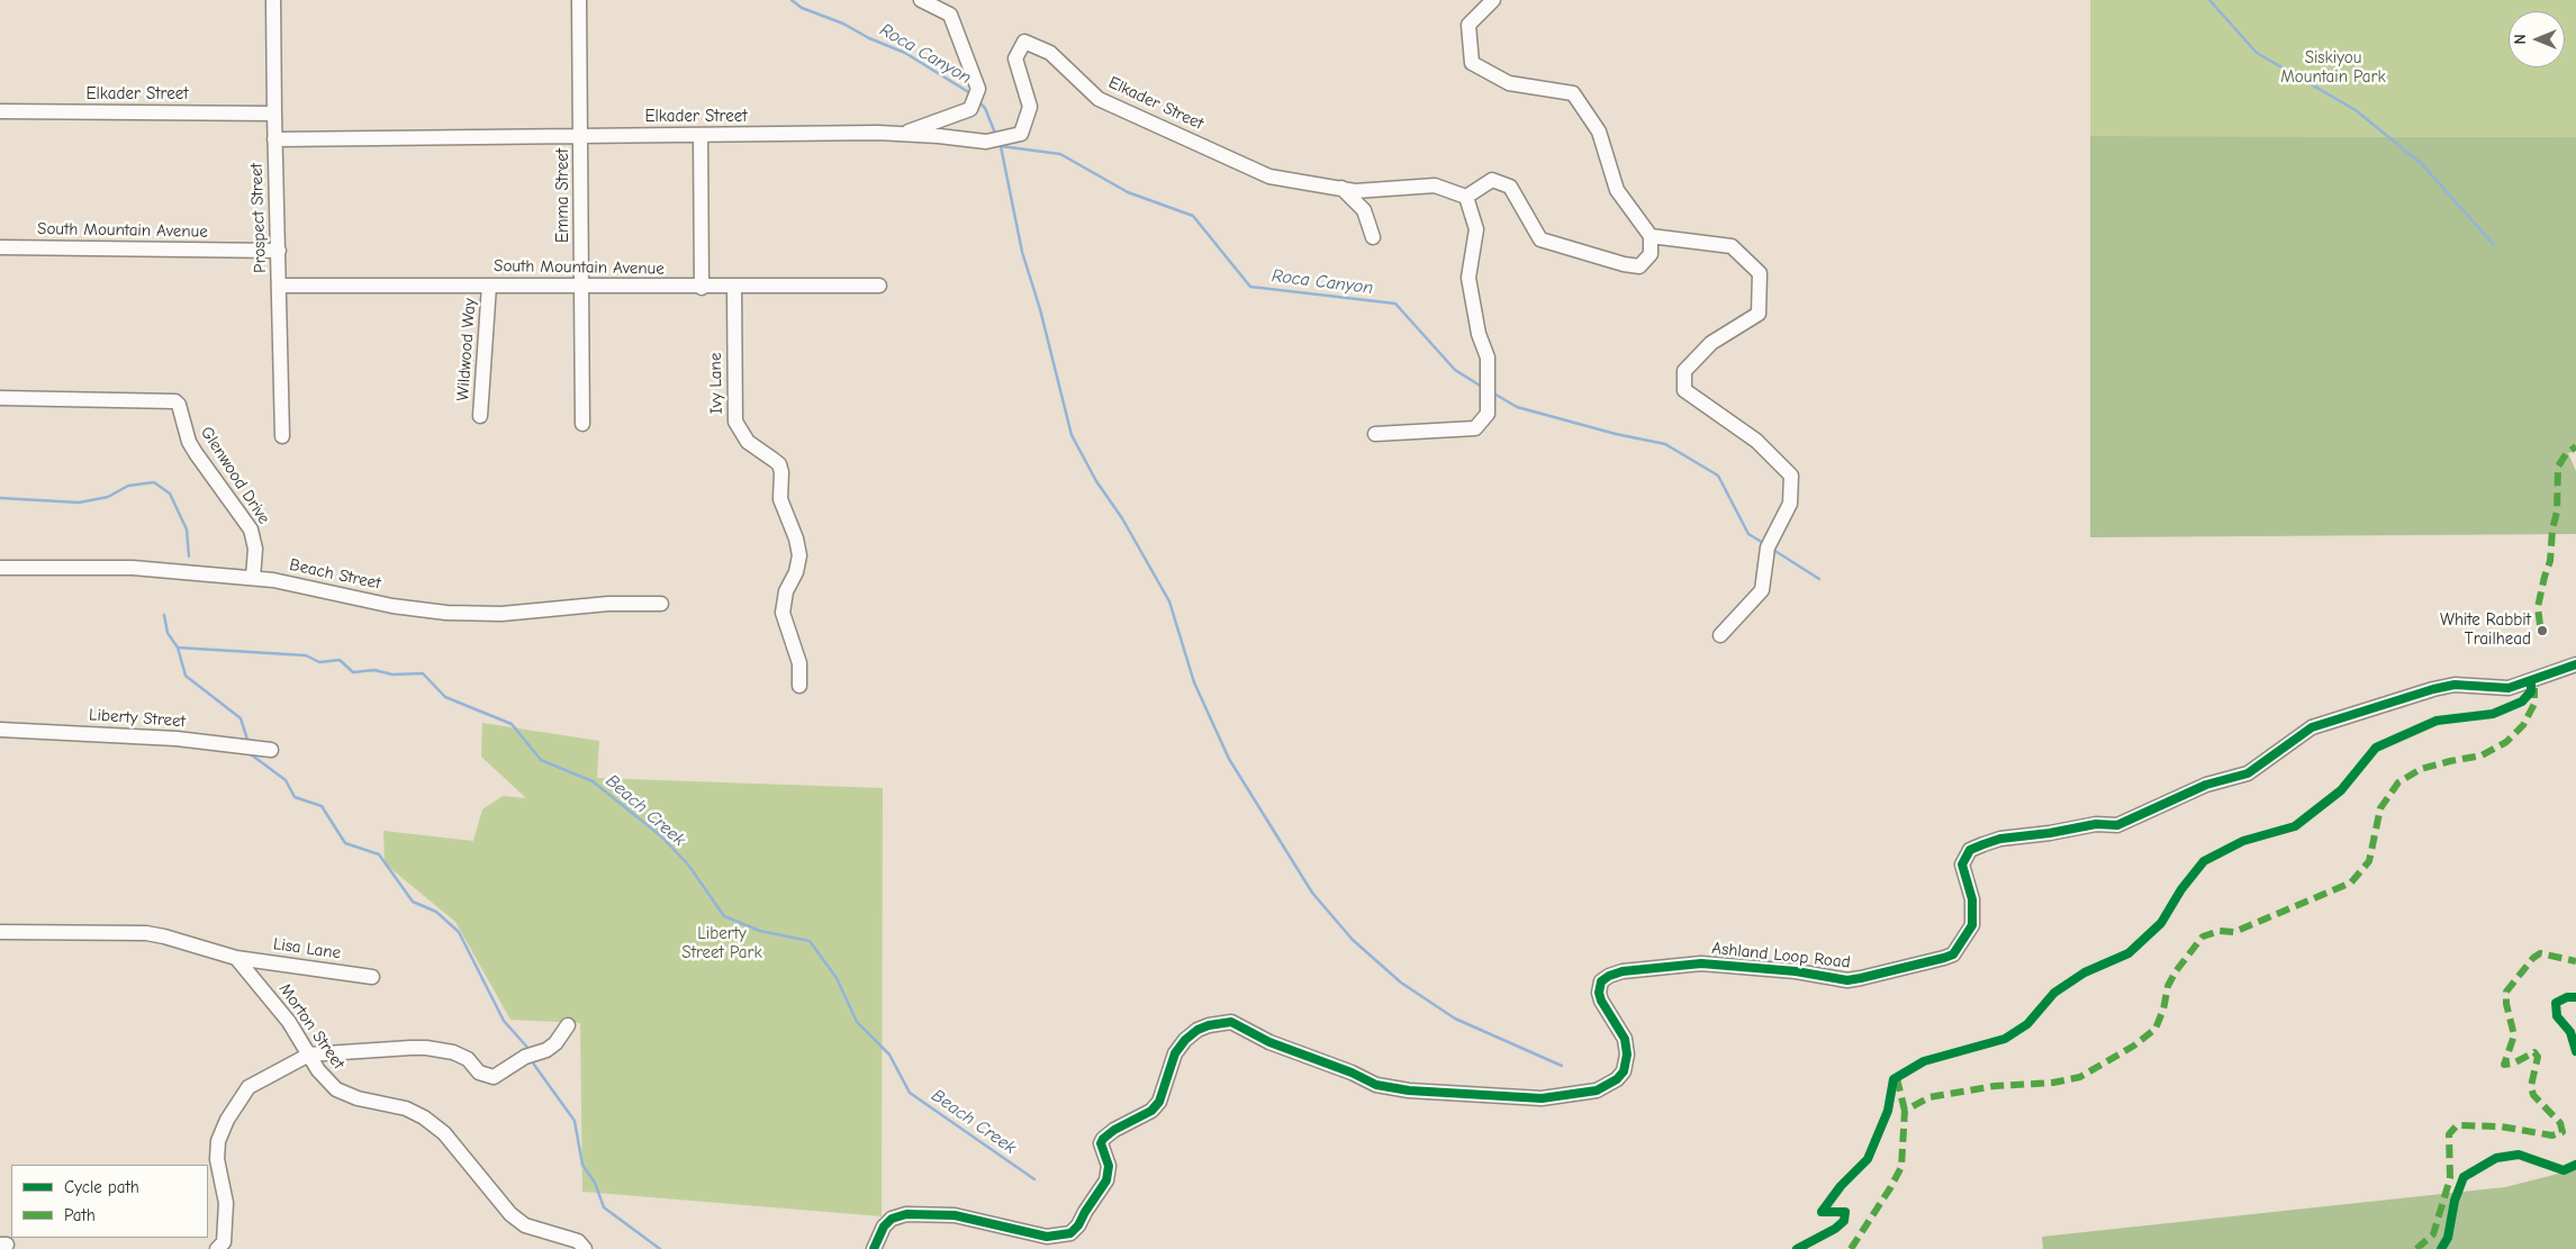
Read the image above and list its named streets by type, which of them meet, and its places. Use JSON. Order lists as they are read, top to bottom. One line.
{"streets":{"street":["Elkader Street","Emma Street","Prospect Street","South Mountain Avenue","Wildwood Way","Ivy Lane","Glenwood Drive","Beach Street","Liberty Street","Lisa Lane","Ashland Loop Road","Morton Street"]},"crossings":[["Elkader Street","Emma Street"],["Elkader Street","Prospect Street"],["Emma Street","South Mountain Avenue"],["Prospect Street","South Mountain Avenue"],["South Mountain Avenue","Wildwood Way"],["South Mountain Avenue","Ivy Lane"],["Glenwood Drive","Beach Street"],["Lisa Lane","Morton Street"]],"water":["Roca Canyon","Beach Creek"],"parks":["Siskiyou Mountain Park","Liberty Street Park"],"places":["White Rabbit Trailhead"],"legend":["Cycle path","Path"],"north":"left"}
